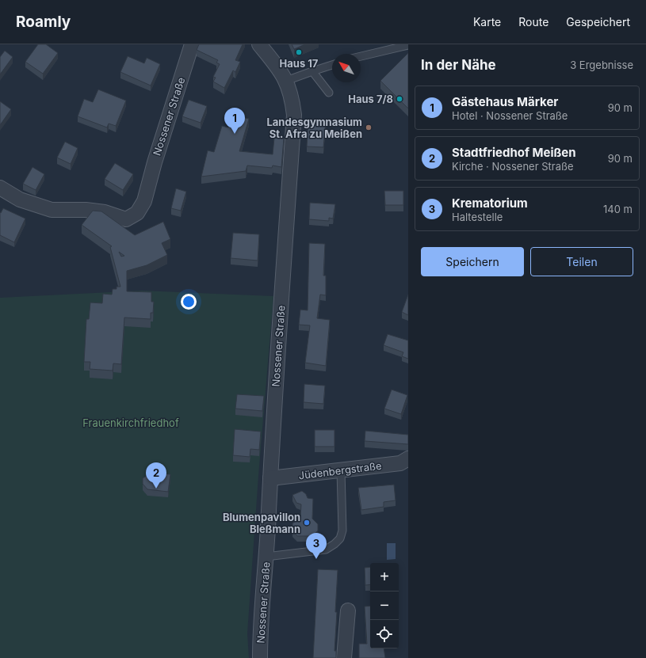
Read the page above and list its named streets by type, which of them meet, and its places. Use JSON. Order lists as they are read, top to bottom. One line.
{"streets":{"street":["Nossener Straße","Jüdenbergstraße"]},"crossings":[["Nossener Straße","Jüdenbergstraße"]],"parks":["Frauenkirchfriedhof"],"places":["Haus 17","Haus 7/8","Landesgymnasium St. Afra zu Meißen","Blumenpavillon Bleßmann"],"north":"top left","page":{"header":"Roamly","nav":["Karte","Route","Gespeichert"],"heading":["In der Nähe","3 Ergebnisse"],"list":[{"mark":"1","name":"Gästehaus Märker","note":"Hotel · Nossener Straße","value":"90 m"},{"mark":"2","name":"Stadtfriedhof Meißen","note":"Kirche · Nossener Straße","value":"90 m"},{"mark":"3","name":"Krematorium","note":"Haltestelle","value":"140 m"}],"pins":["1","2","3"],"buttons":["Speichern","Teilen"],"map_buttons":["+","−"]}}
